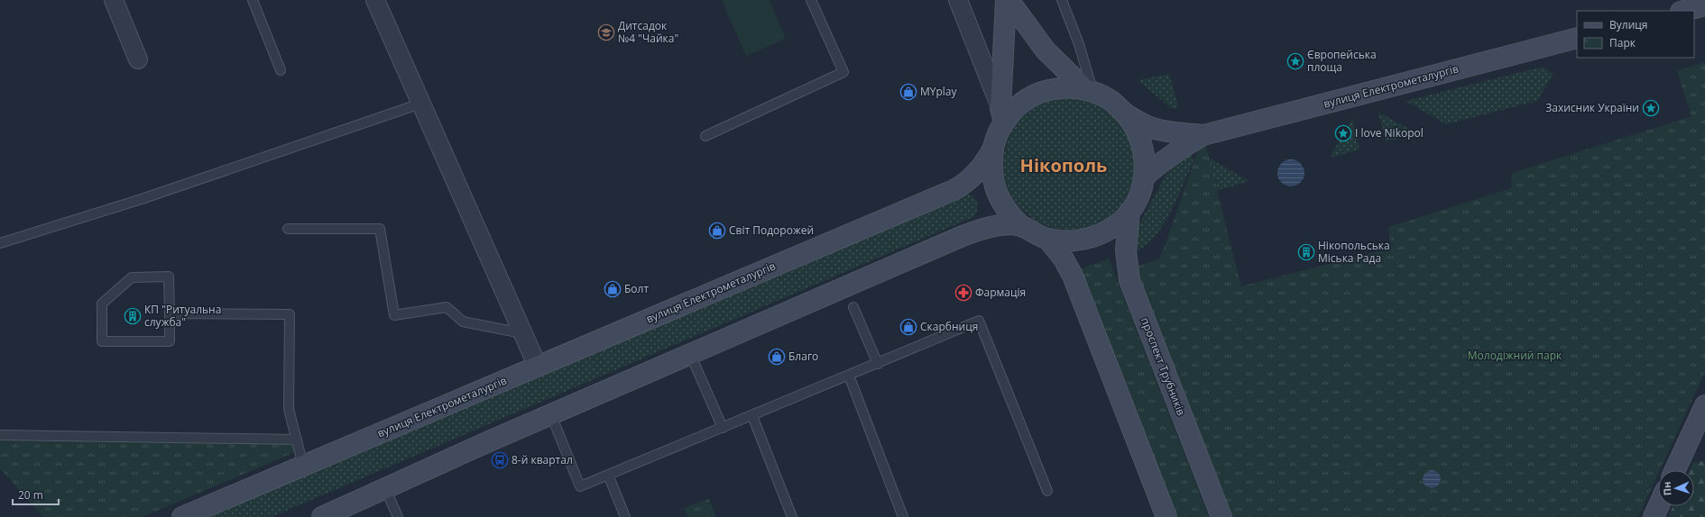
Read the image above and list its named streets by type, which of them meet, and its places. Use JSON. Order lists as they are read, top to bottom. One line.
{"streets":{"main road":["вулиця Електрометалургів","проспект Трубників"]},"crossings":[["вулиця Електрометалургів","проспект Трубників"]],"districts":["Нікополь"],"parks":["Молодіжний парк"],"places":{"school or university":["Дитсадок №4 \"Чайка\""],"place":["Європейська площа","Захисник України","I love Nikopol"],"shop":["MYplay","Світ Подорожей","Болт","Скарбниця","Благо"],"building":["Нiкопольська Міська Рада","КП \"Ритуальна служба\""],"pharmacy":["Фармація"],"bus stop":["8-й квартал"]},"legend":["Вулиця","Парк"],"scale_bar":"20 m","north":"left"}
